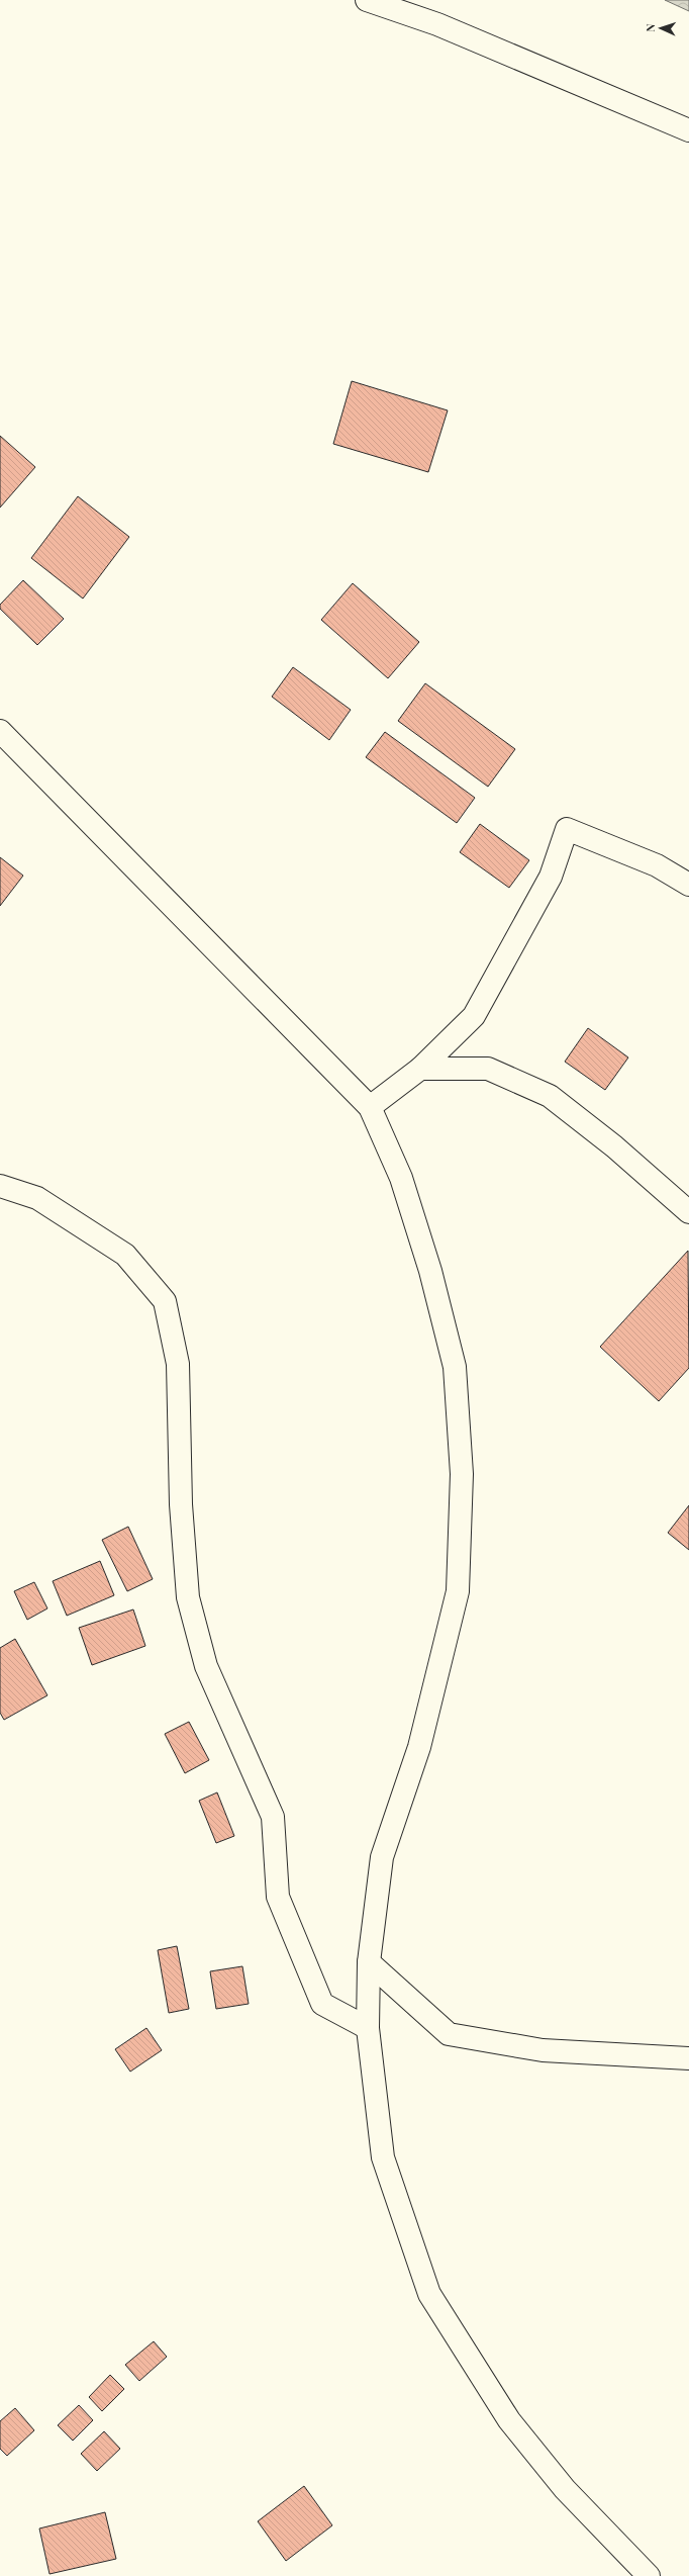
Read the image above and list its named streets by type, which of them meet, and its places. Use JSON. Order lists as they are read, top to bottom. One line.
{"north":"left"}
